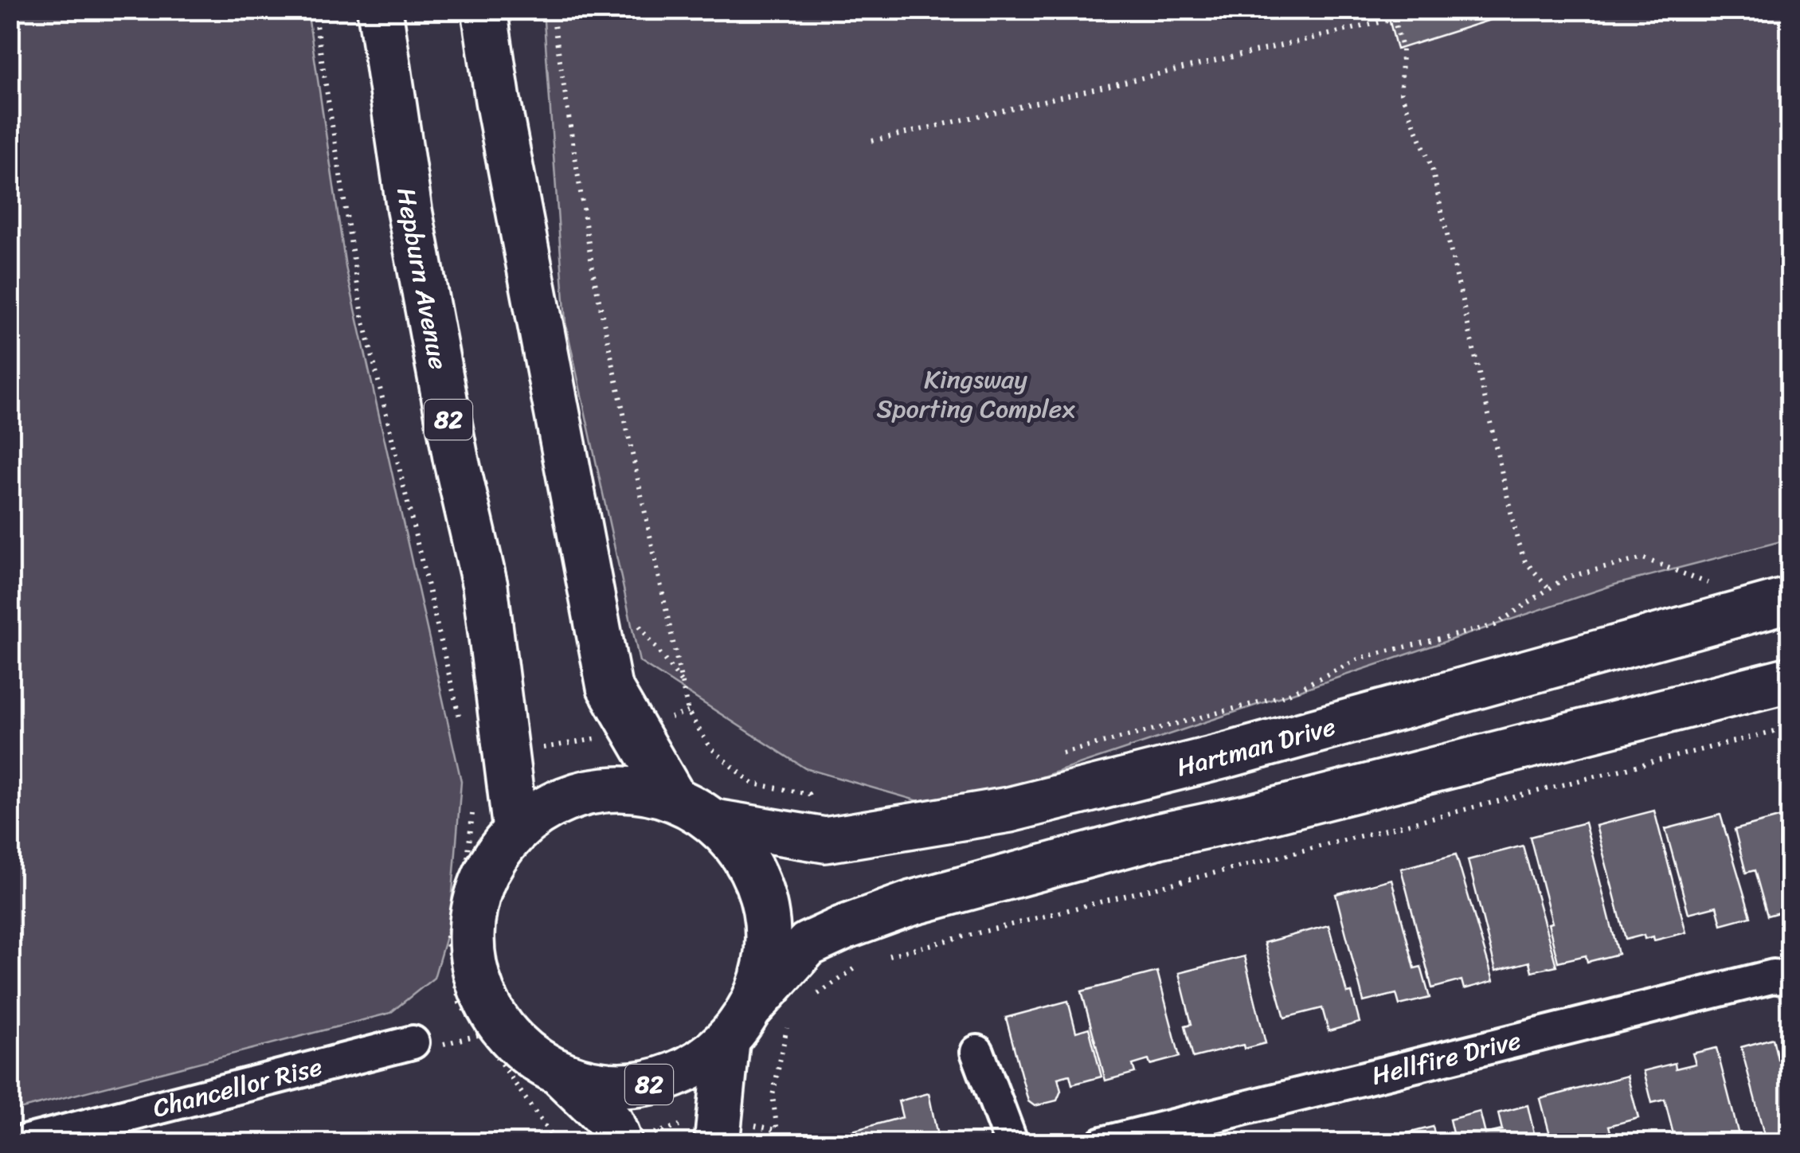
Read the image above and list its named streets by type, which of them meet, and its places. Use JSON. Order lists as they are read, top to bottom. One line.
{"streets":{"main road":["Hepburn Avenue","82","Hartman Drive"],"street":["Hellfire Drive","Chancellor Rise"]},"crossings":[["Hepburn Avenue","82"],["82","Hartman Drive"]],"parks":["Kingsway Sporting Complex"]}
